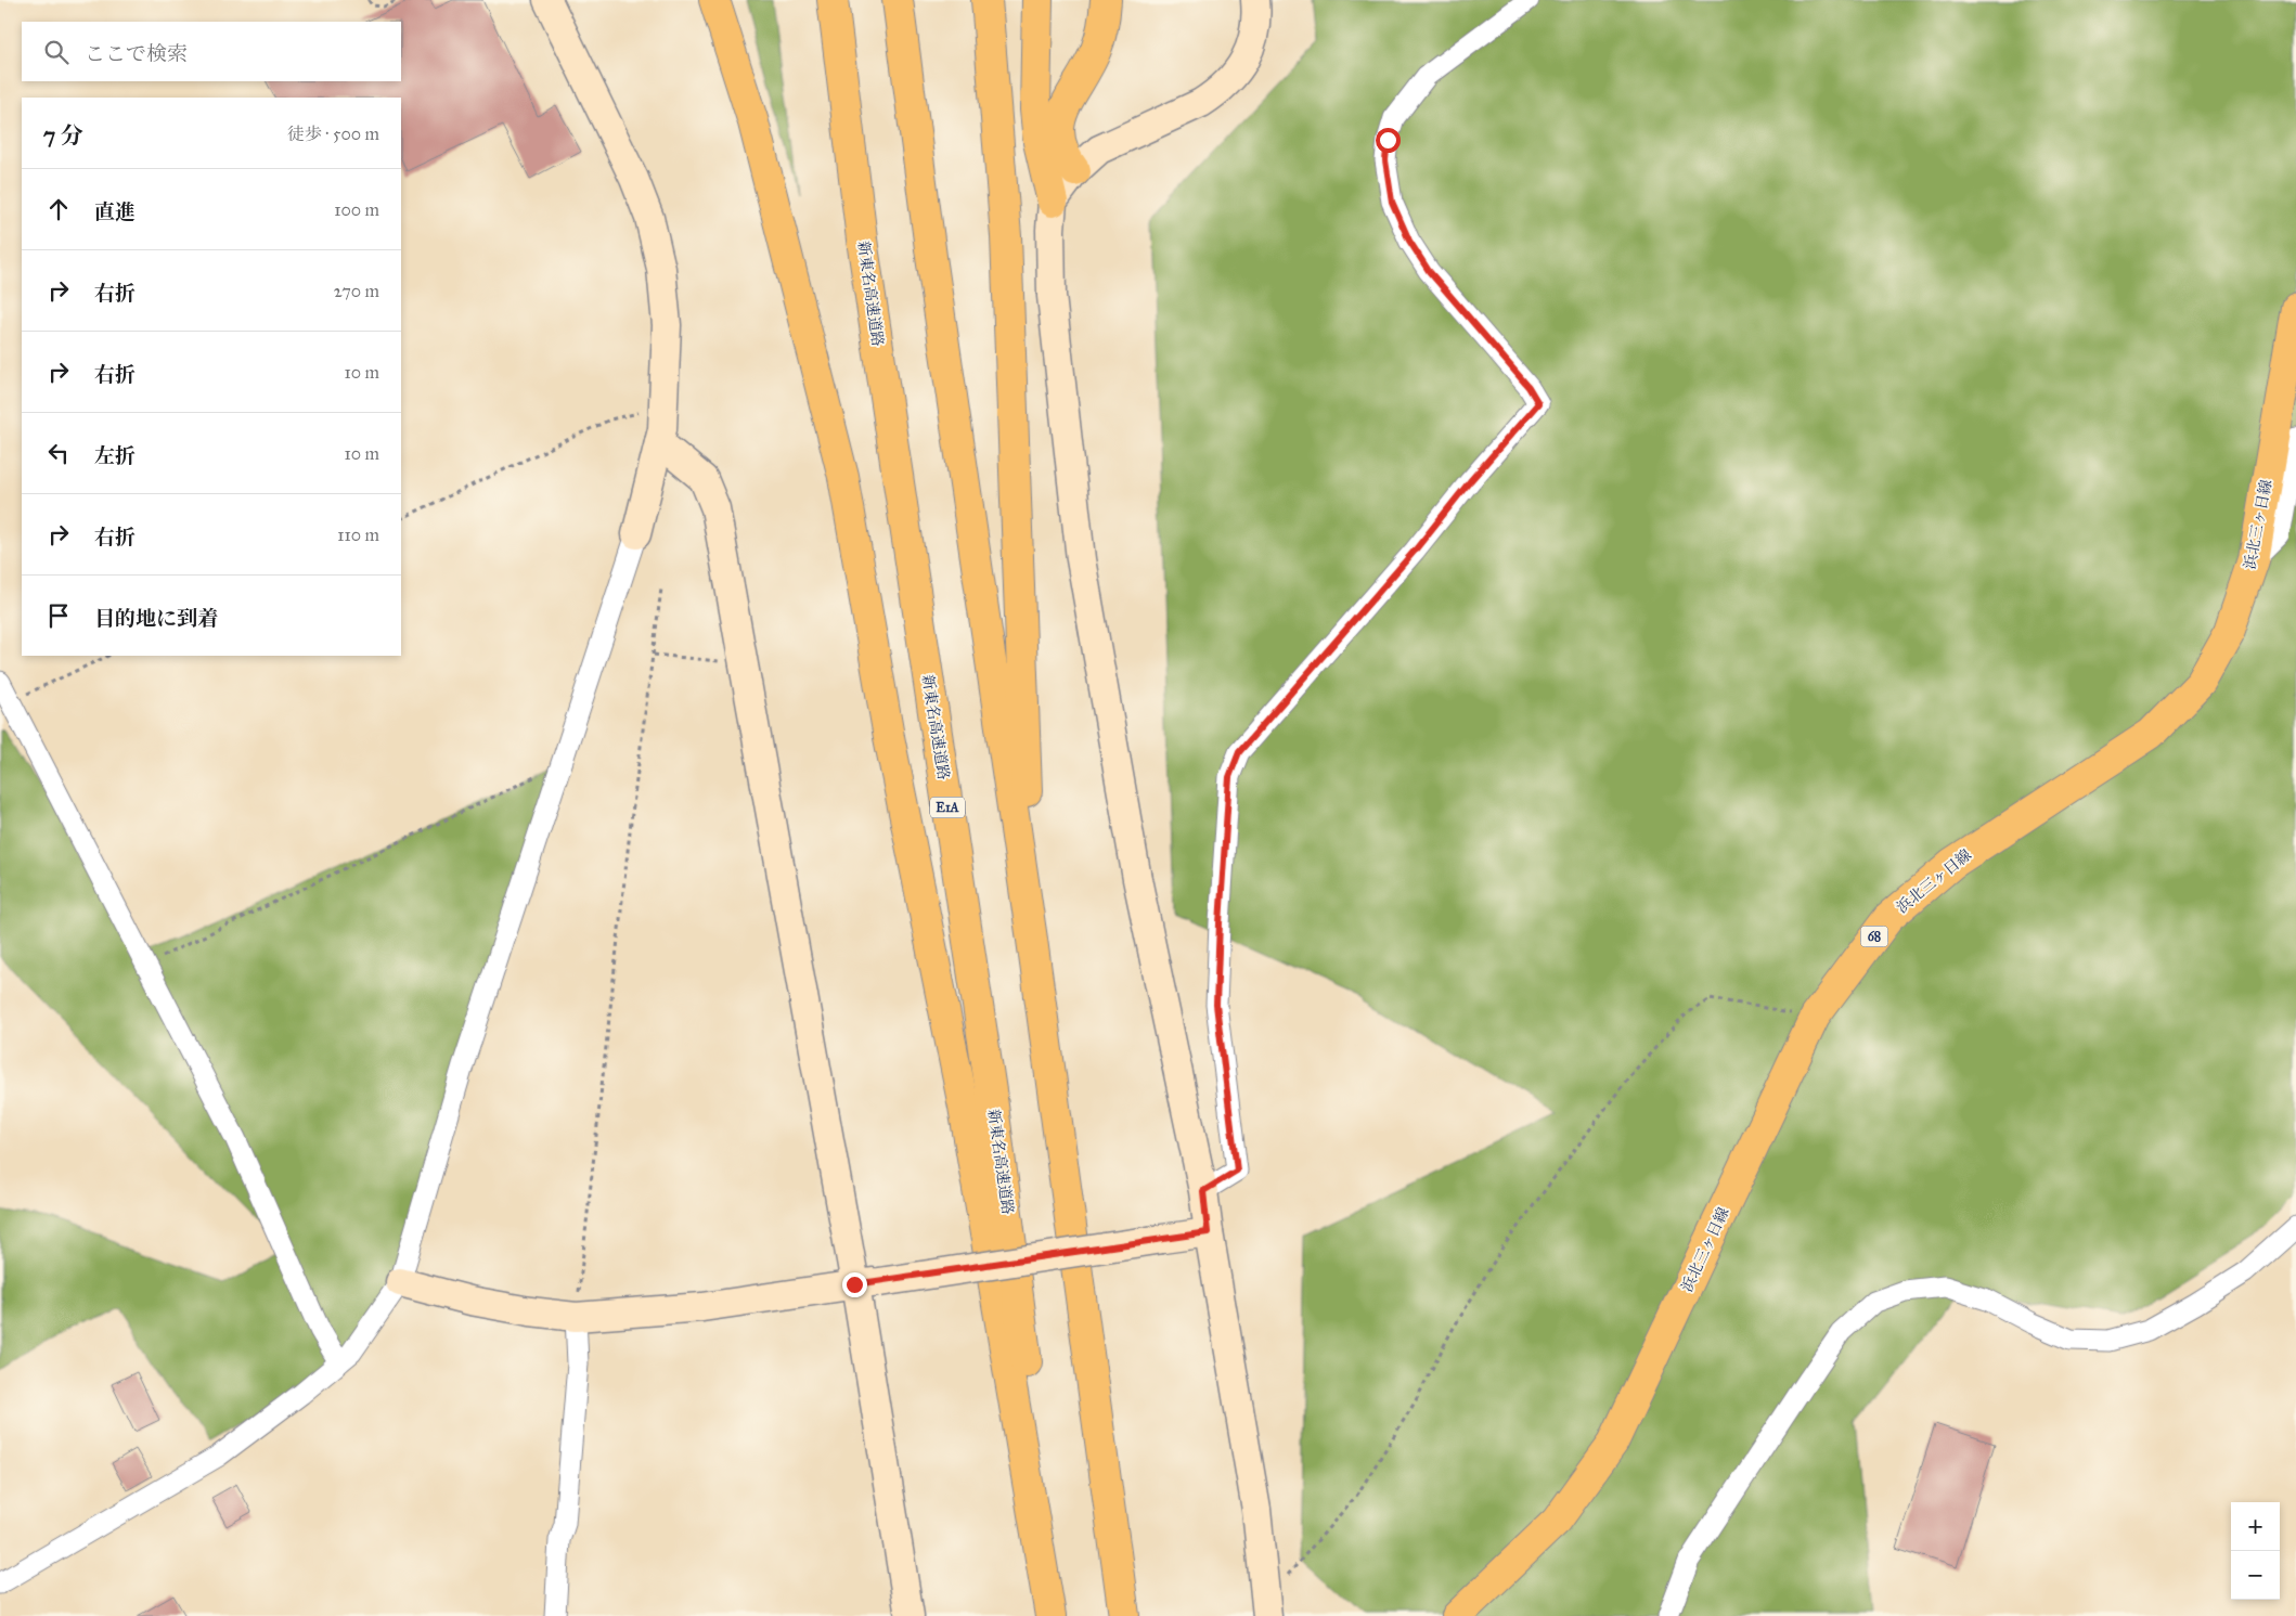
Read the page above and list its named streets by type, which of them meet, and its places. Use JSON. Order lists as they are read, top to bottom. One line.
{"streets":{"main road":["新東名高速道路","浜北三ヶ日線","E1A","68"]},"page":{"search":"ここで検索","heading":["7 分","徒歩 · 500 m"],"list":[["直進","100 m"],["右折","270 m"],["右折","10 m"],["左折","10 m"],["右折","110 m"],"目的地に到着"],"map_buttons":["+","−"]}}
